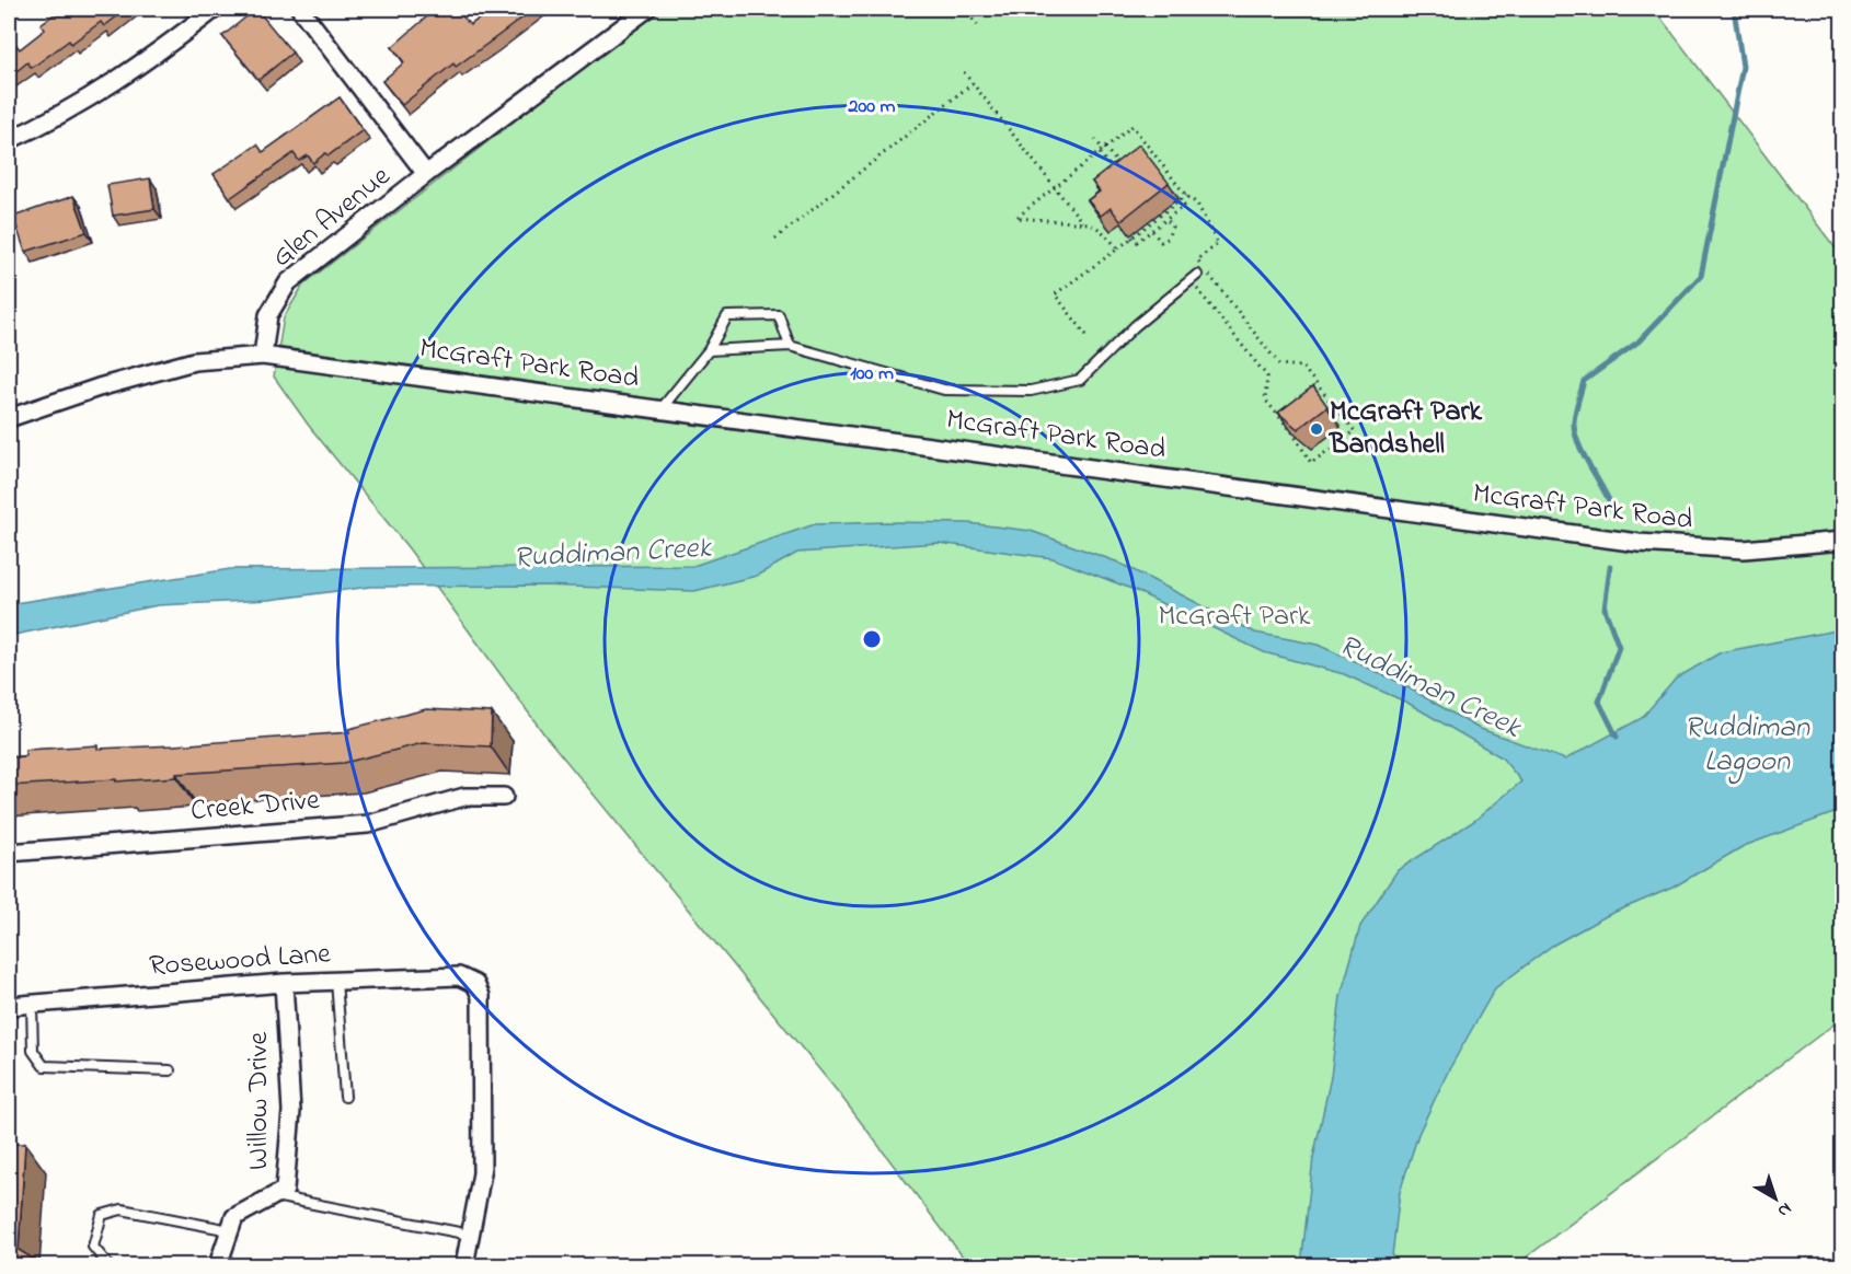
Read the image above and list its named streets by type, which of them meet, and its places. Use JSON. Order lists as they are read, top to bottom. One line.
{"streets":{"street":["Glen Avenue","McGraft Park Road","Creek Drive","Rosewood Lane","Willow Drive"]},"crossings":[["Glen Avenue","McGraft Park Road"],["Rosewood Lane","Willow Drive"]],"water":["Ruddiman Creek","Ruddiman Lagoon"],"parks":["McGraft Park"],"places":["McGraft Park Bandshell"],"north":"bottom right","rings":["200 m","100 m"]}
